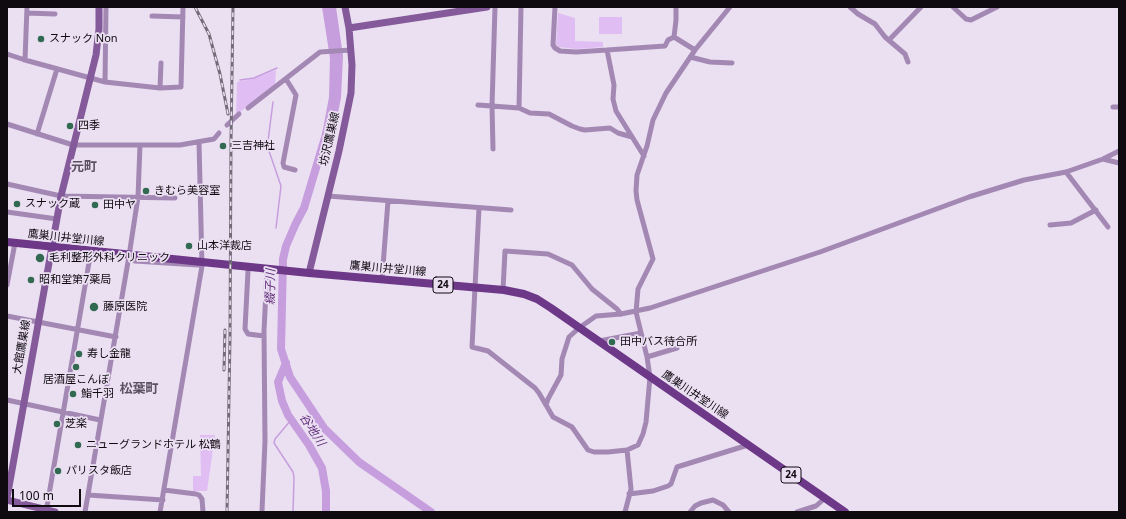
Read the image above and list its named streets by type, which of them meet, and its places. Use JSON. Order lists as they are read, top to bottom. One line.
{"streets":{"main road":["坊沢鷹巣線","鷹巣川井堂川線","24","大館鷹巣線"]},"crossings":[["坊沢鷹巣線","鷹巣川井堂川線"],["鷹巣川井堂川線","大館鷹巣線"]],"districts":["元町","松葉町"],"water":["綴子川","谷地川"],"places":["スナック Non","四季","三吉神社","きむら美容室","スナック蔵","田中ヤ","山本洋裁店","毛利整形外科クリニック","昭和堂第7薬局","藤原医院","田中バス待合所","寿し金龍","居酒屋こんぼ","鮨千羽","芝楽","ニューグランドホテル 松鶴","パリスタ飯店"],"scale_bar":"100 m"}
